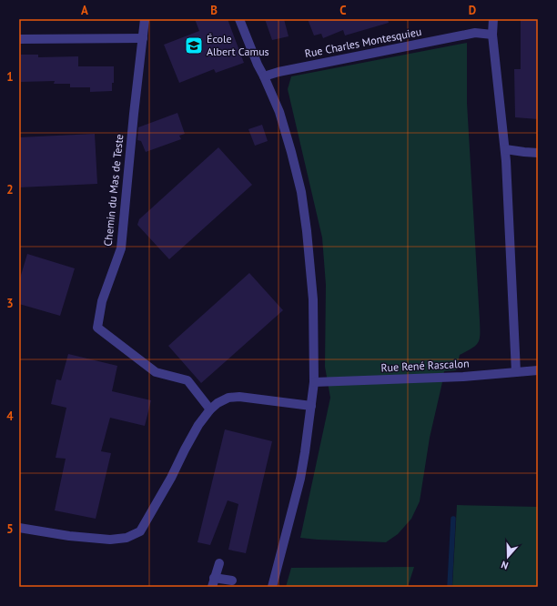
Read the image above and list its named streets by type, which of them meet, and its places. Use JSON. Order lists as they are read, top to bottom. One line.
{"streets":{"street":["Rue Charles Montesquieu","Chemin du Mas de Teste","Rue René Rascalon"]},"places":{"school or university":["École Albert Camus"]},"north":"bottom","grid":{"columns":["A","B","C","D"],"rows":["1","2","3","4","5"]}}
